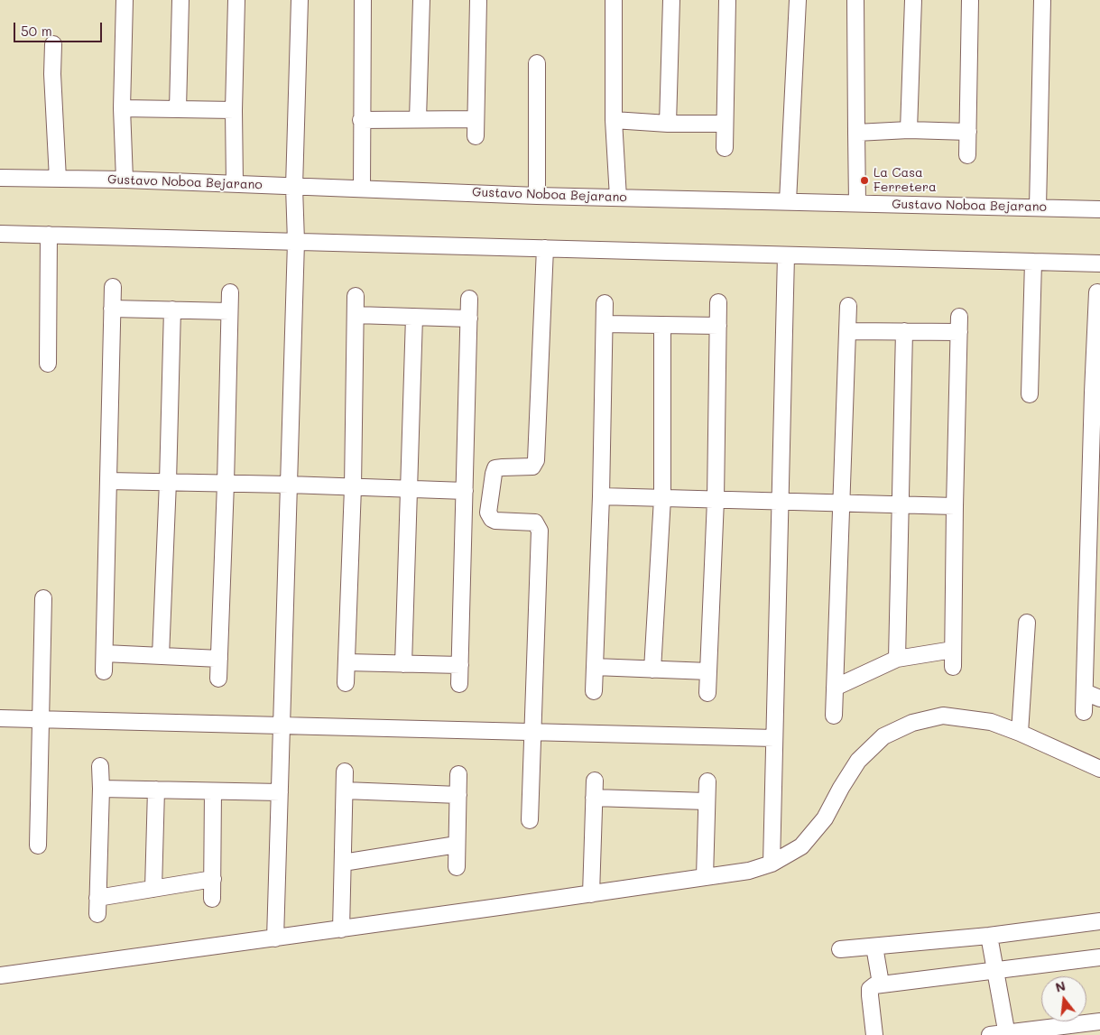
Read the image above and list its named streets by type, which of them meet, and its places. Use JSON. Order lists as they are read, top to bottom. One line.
{"streets":{"street":["Gustavo Noboa Bejarano"]},"places":["La Casa Ferretera"],"scale_bar":"50 m","north":"top"}
